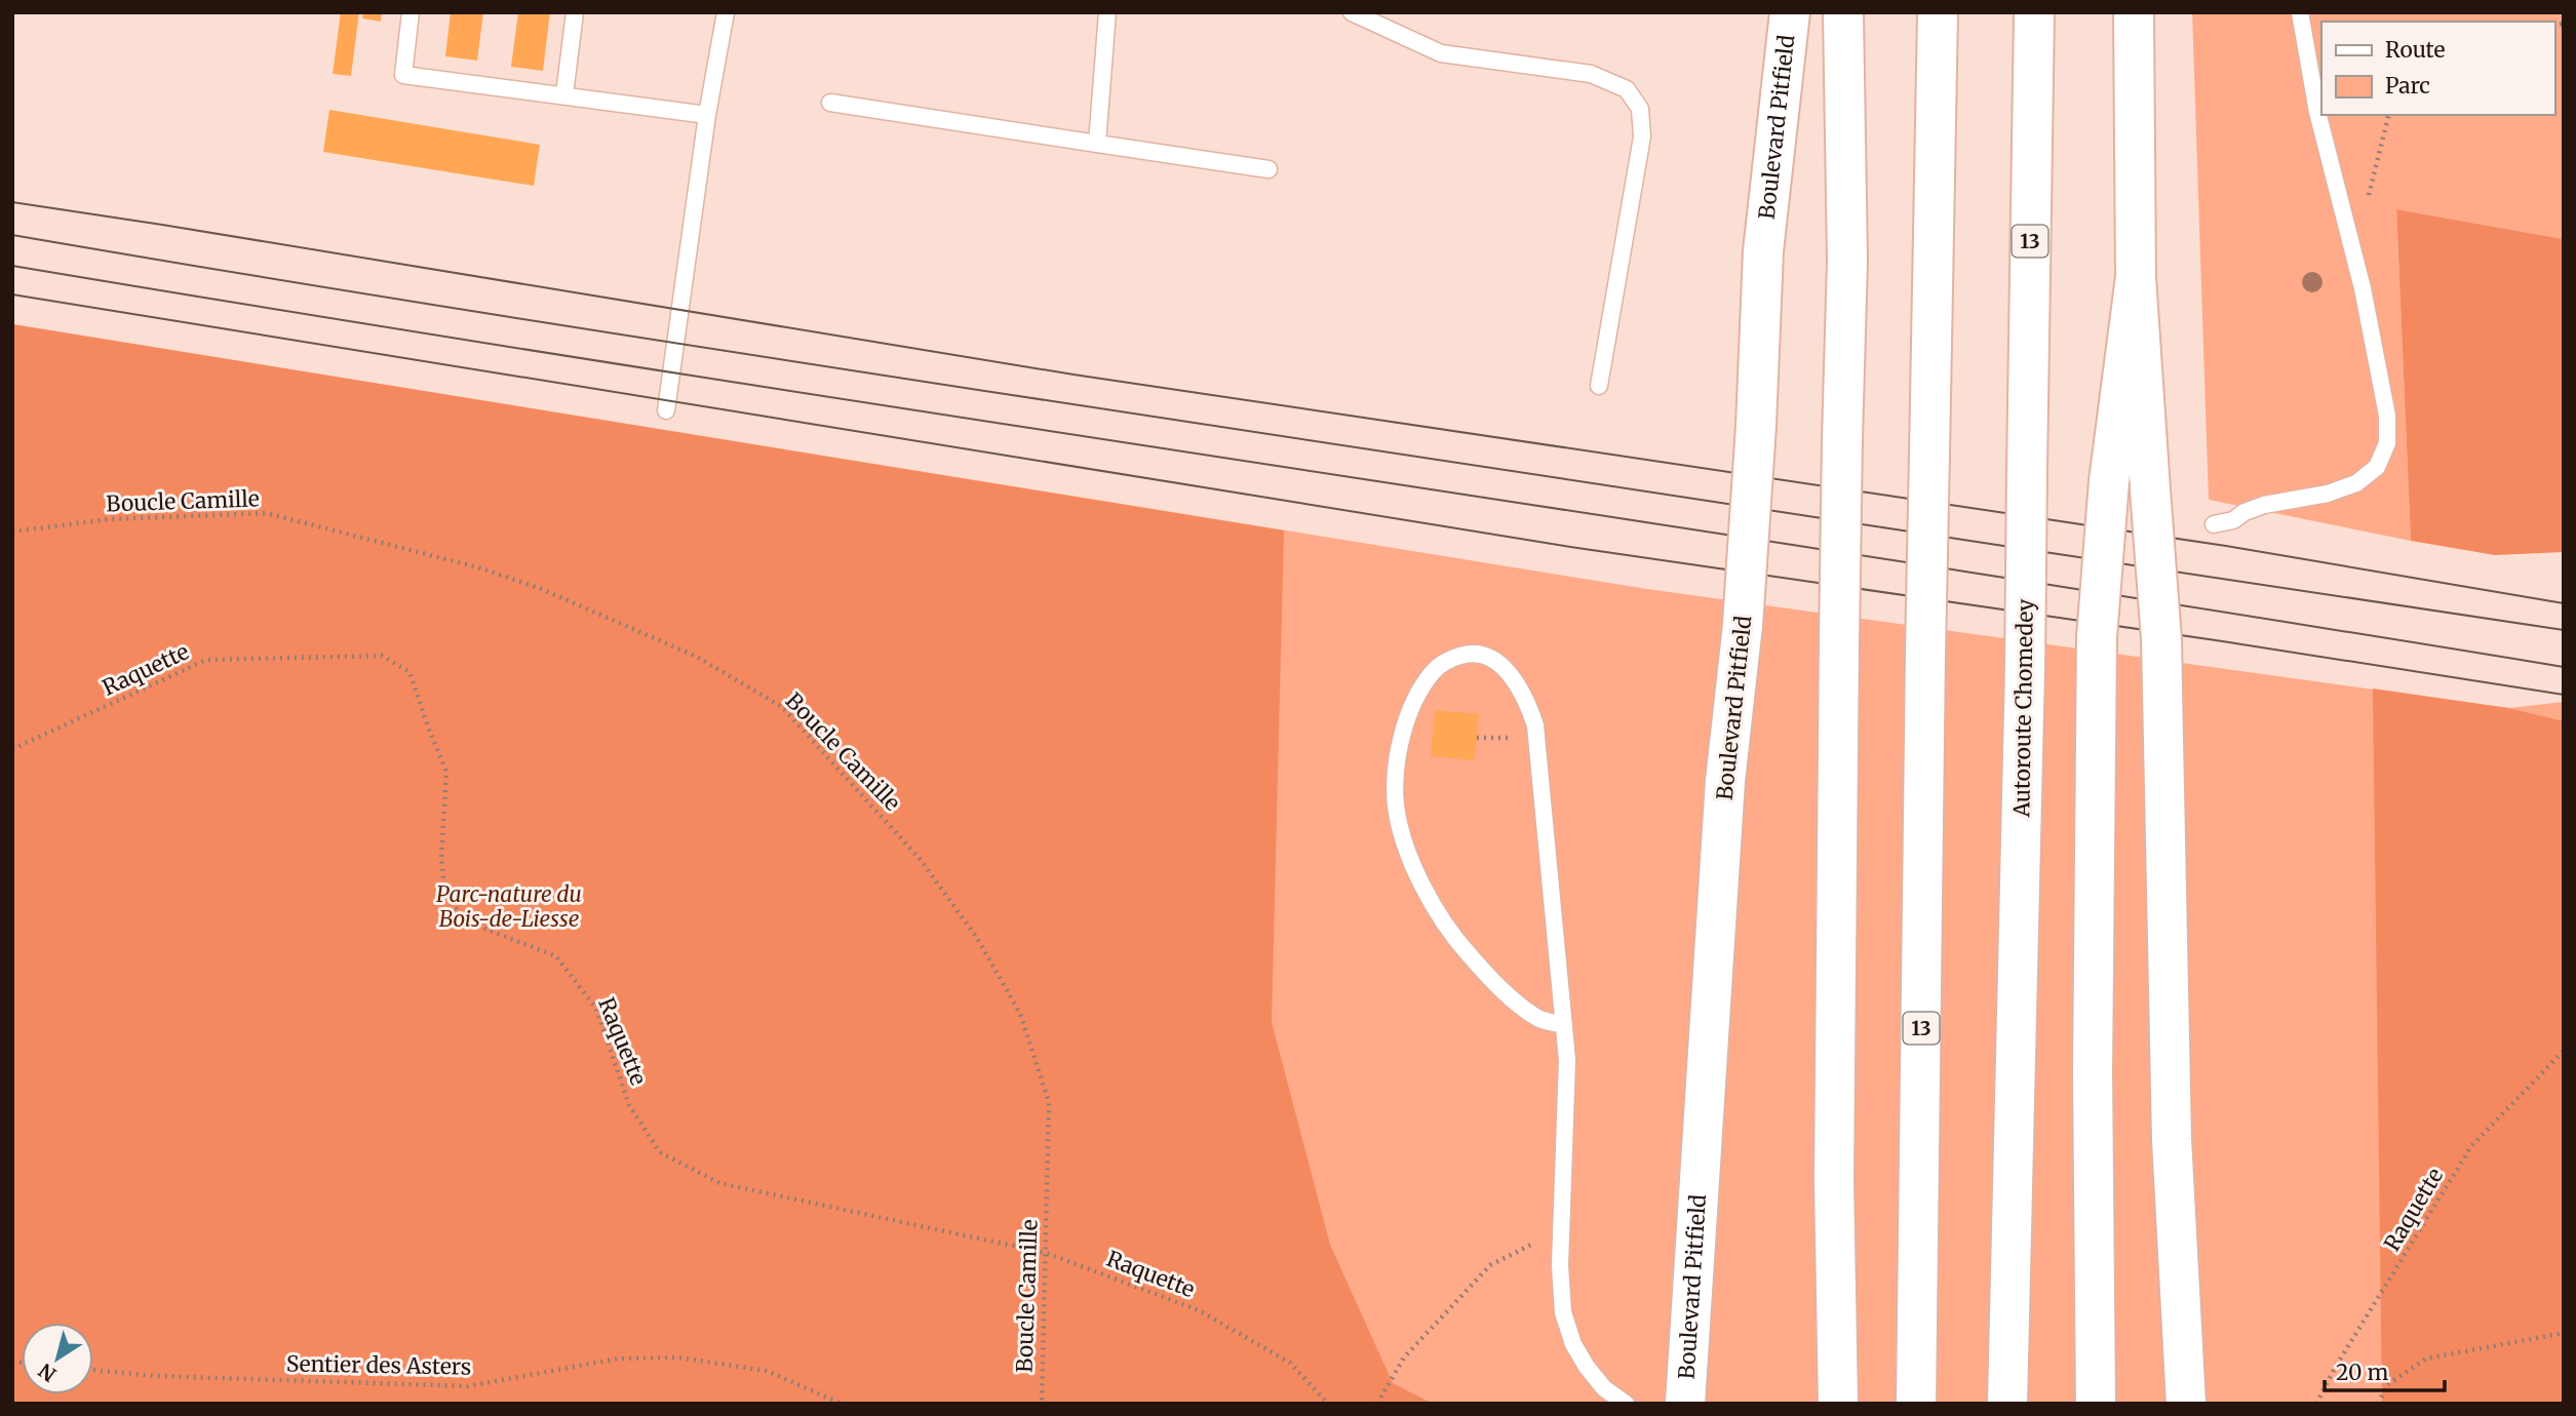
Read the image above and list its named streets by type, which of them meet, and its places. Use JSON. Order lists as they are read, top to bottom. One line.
{"streets":{"main road":["Boulevard Pitfield","13","Autoroute Chomedey"],"path":["Boucle Camille","Raquette","Sentier des Asters"]},"crossings":[["Boucle Camille","Raquette"]],"parks":["Parc-nature du Bois-de-Liesse"],"legend":["Route","Parc"],"scale_bar":"20 m","north":"bottom left"}
